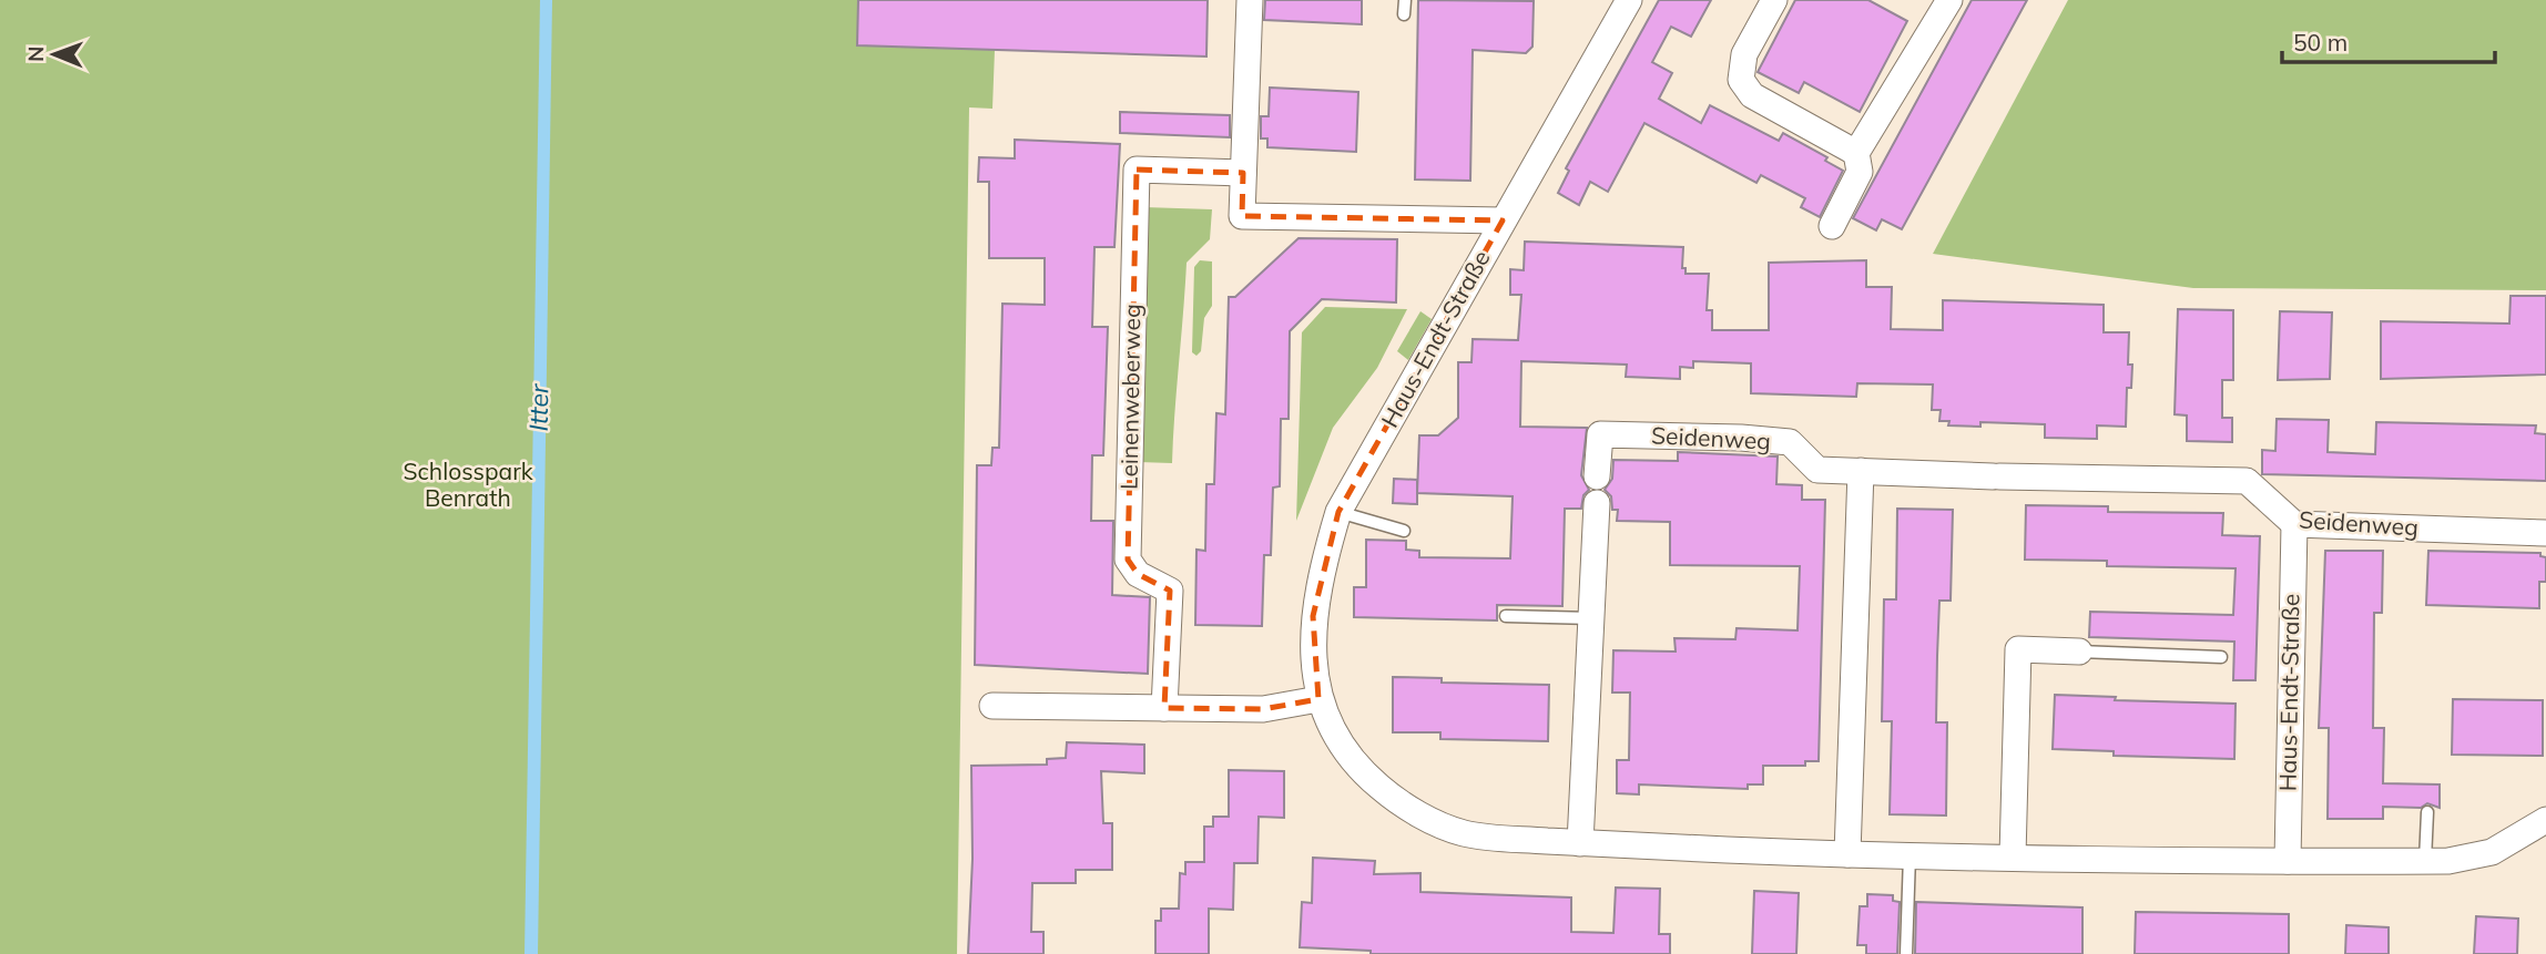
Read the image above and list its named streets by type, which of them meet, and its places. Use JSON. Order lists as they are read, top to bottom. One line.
{"streets":{"street":["Haus-Endt-Straße","Leinenweberweg","Seidenweg"]},"crossings":[["Haus-Endt-Straße","Seidenweg"]],"water":["Itter"],"parks":["Schlosspark Benrath"],"scale_bar":"50 m","north":"left"}
